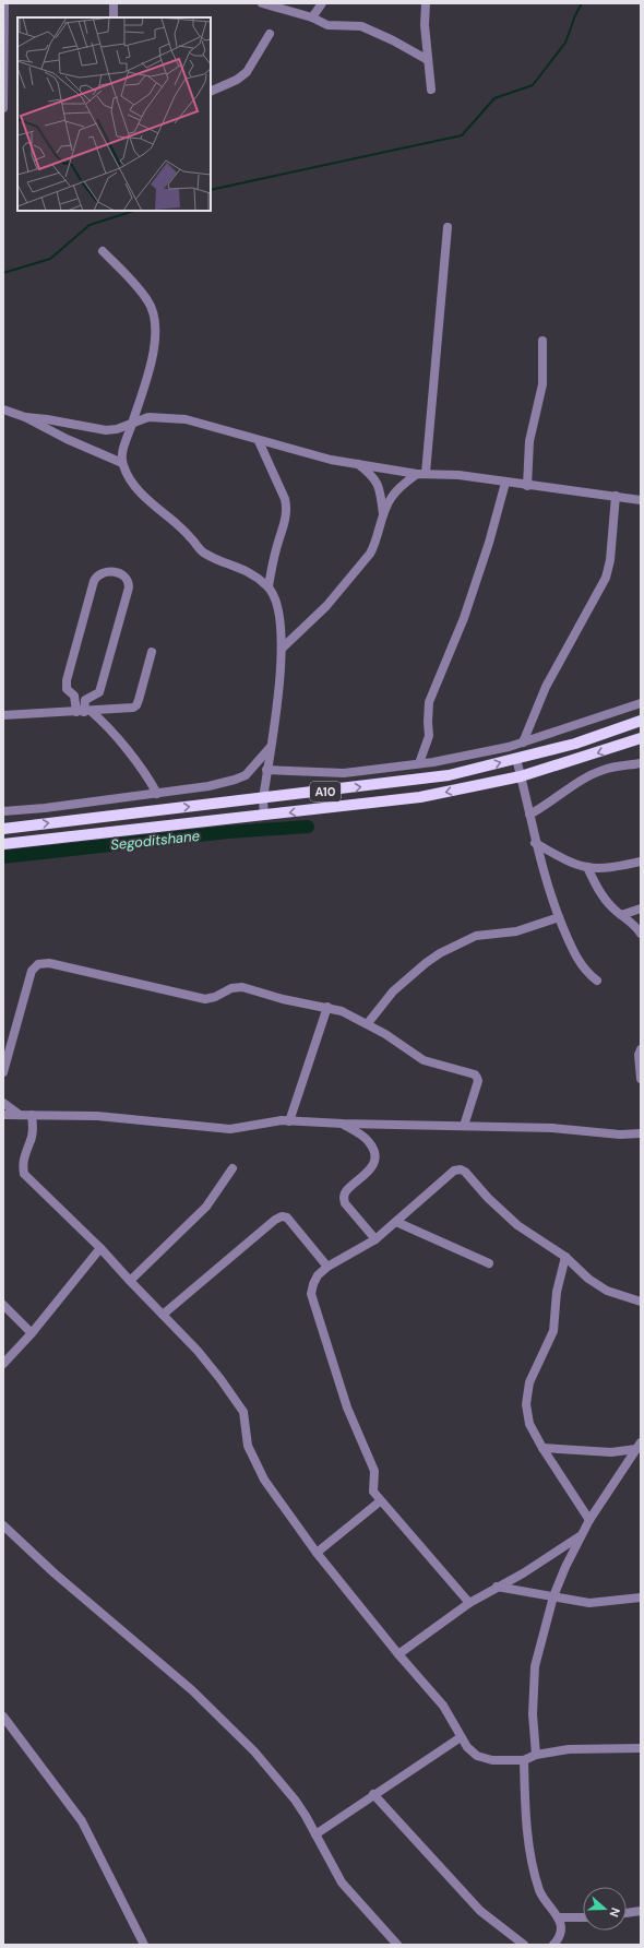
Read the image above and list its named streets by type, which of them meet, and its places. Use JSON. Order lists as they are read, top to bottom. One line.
{"streets":{"main road":["A10"]},"water":["Segoditshane"],"north":"right"}
